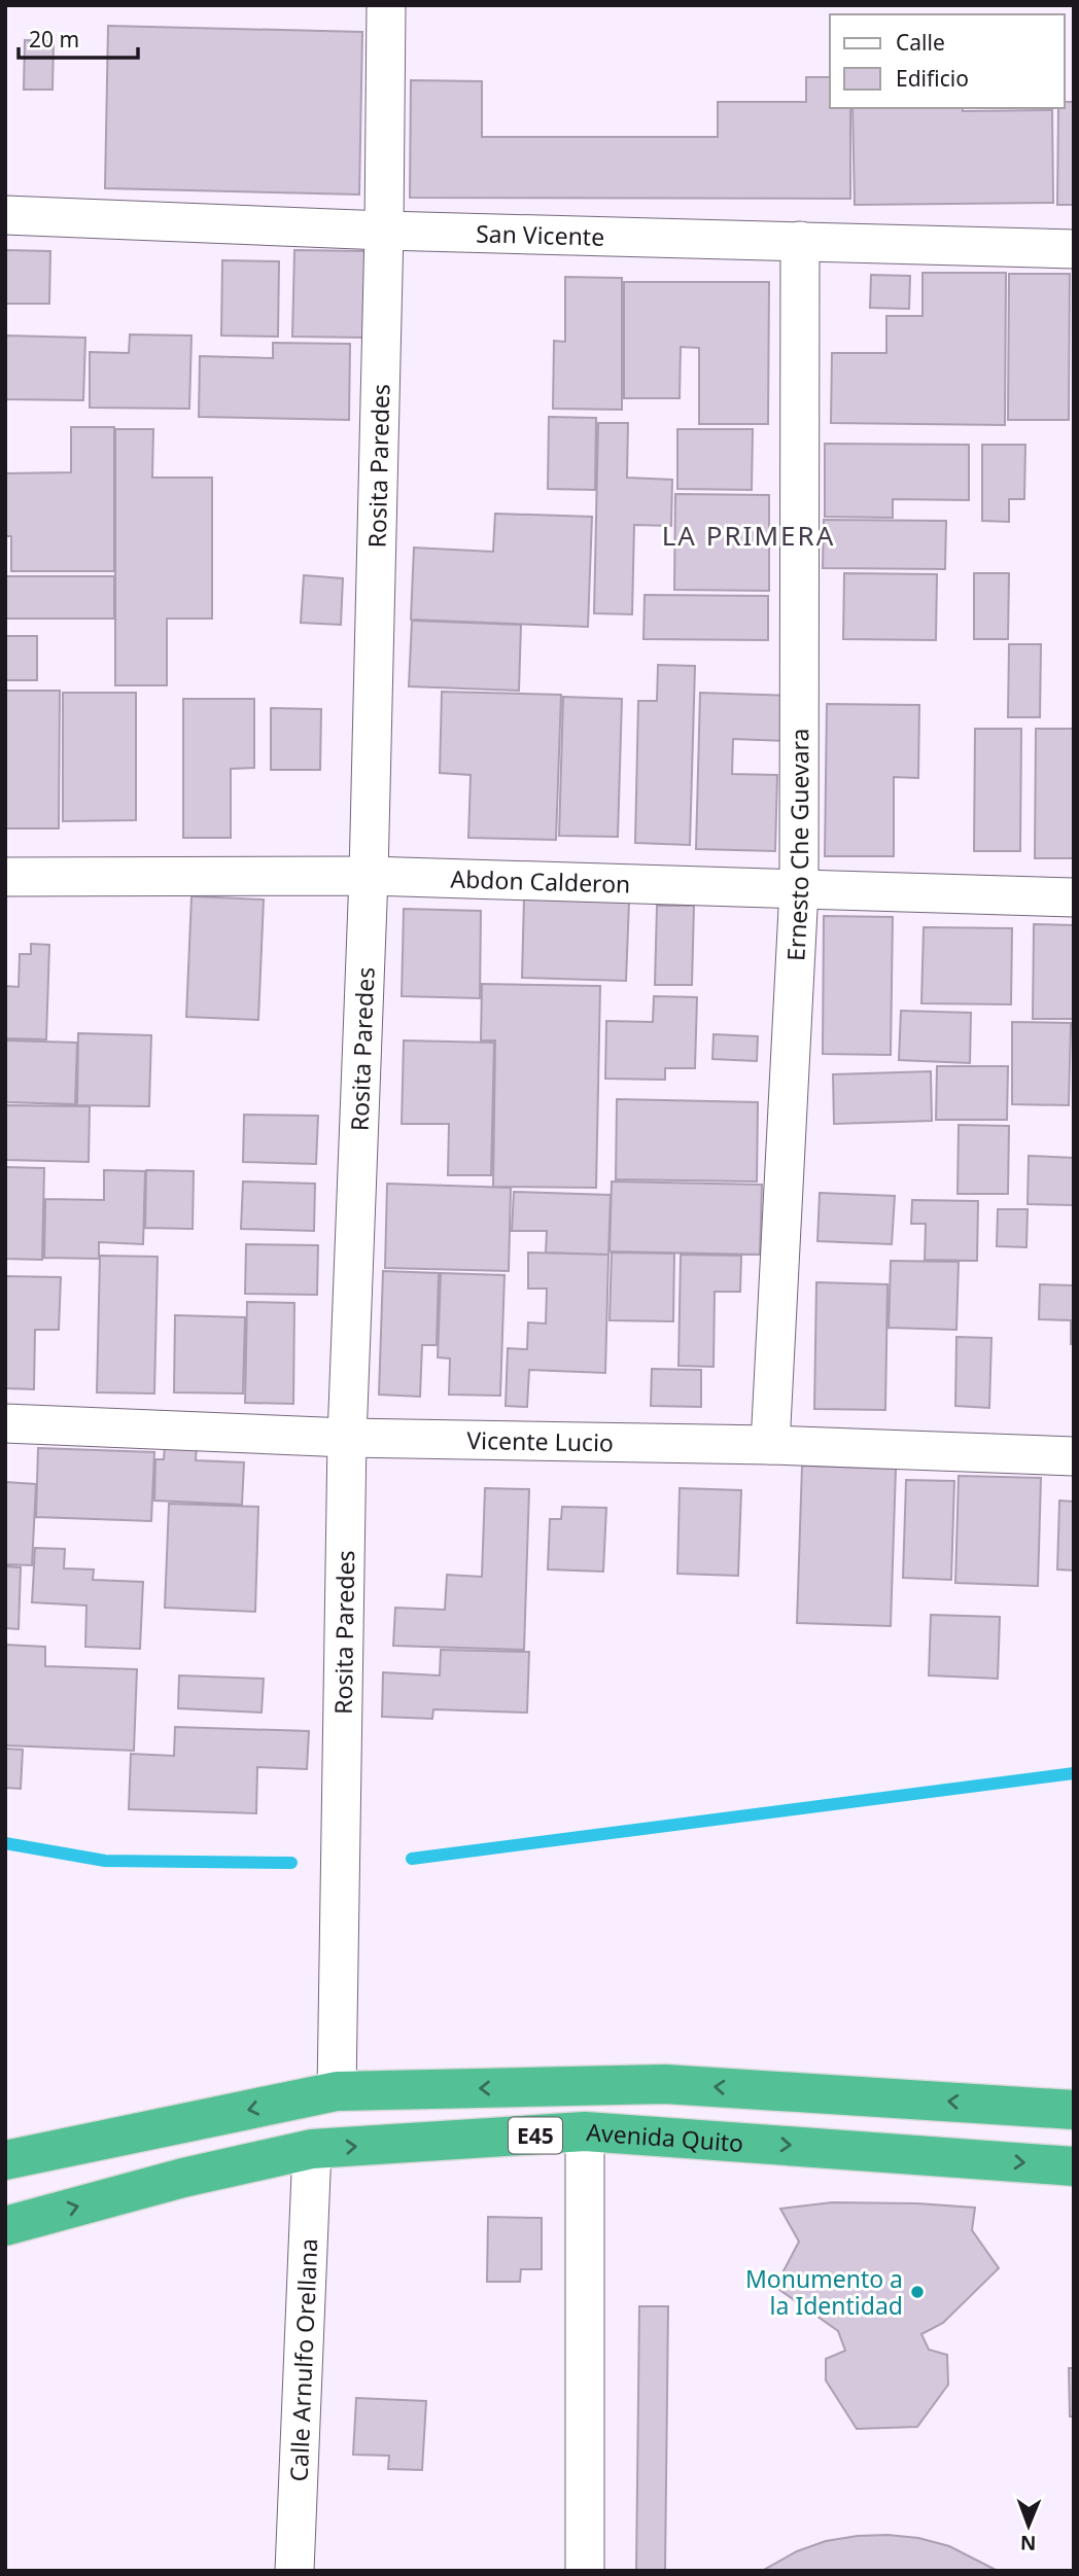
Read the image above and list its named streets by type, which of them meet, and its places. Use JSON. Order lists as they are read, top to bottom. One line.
{"streets":{"highway":["E45","Avenida Quito"],"street":["San Vicente","Rosita Paredes","Ernesto Che Guevara","Abdon Calderon","Vicente Lucio","Calle Arnulfo Orellana"]},"crossings":[["San Vicente","Rosita Paredes"],["San Vicente","Ernesto Che Guevara"],["Rosita Paredes","Abdon Calderon"],["Rosita Paredes","Vicente Lucio"],["Rosita Paredes","Avenida Quito"],["Ernesto Che Guevara","Abdon Calderon"],["Ernesto Che Guevara","Vicente Lucio"],["Avenida Quito","Calle Arnulfo Orellana"]],"districts":["LA PRIMERA"],"places":["Monumento a la Identidad"],"legend":["Calle","Edificio"],"scale_bar":"20 m","north":"bottom"}
